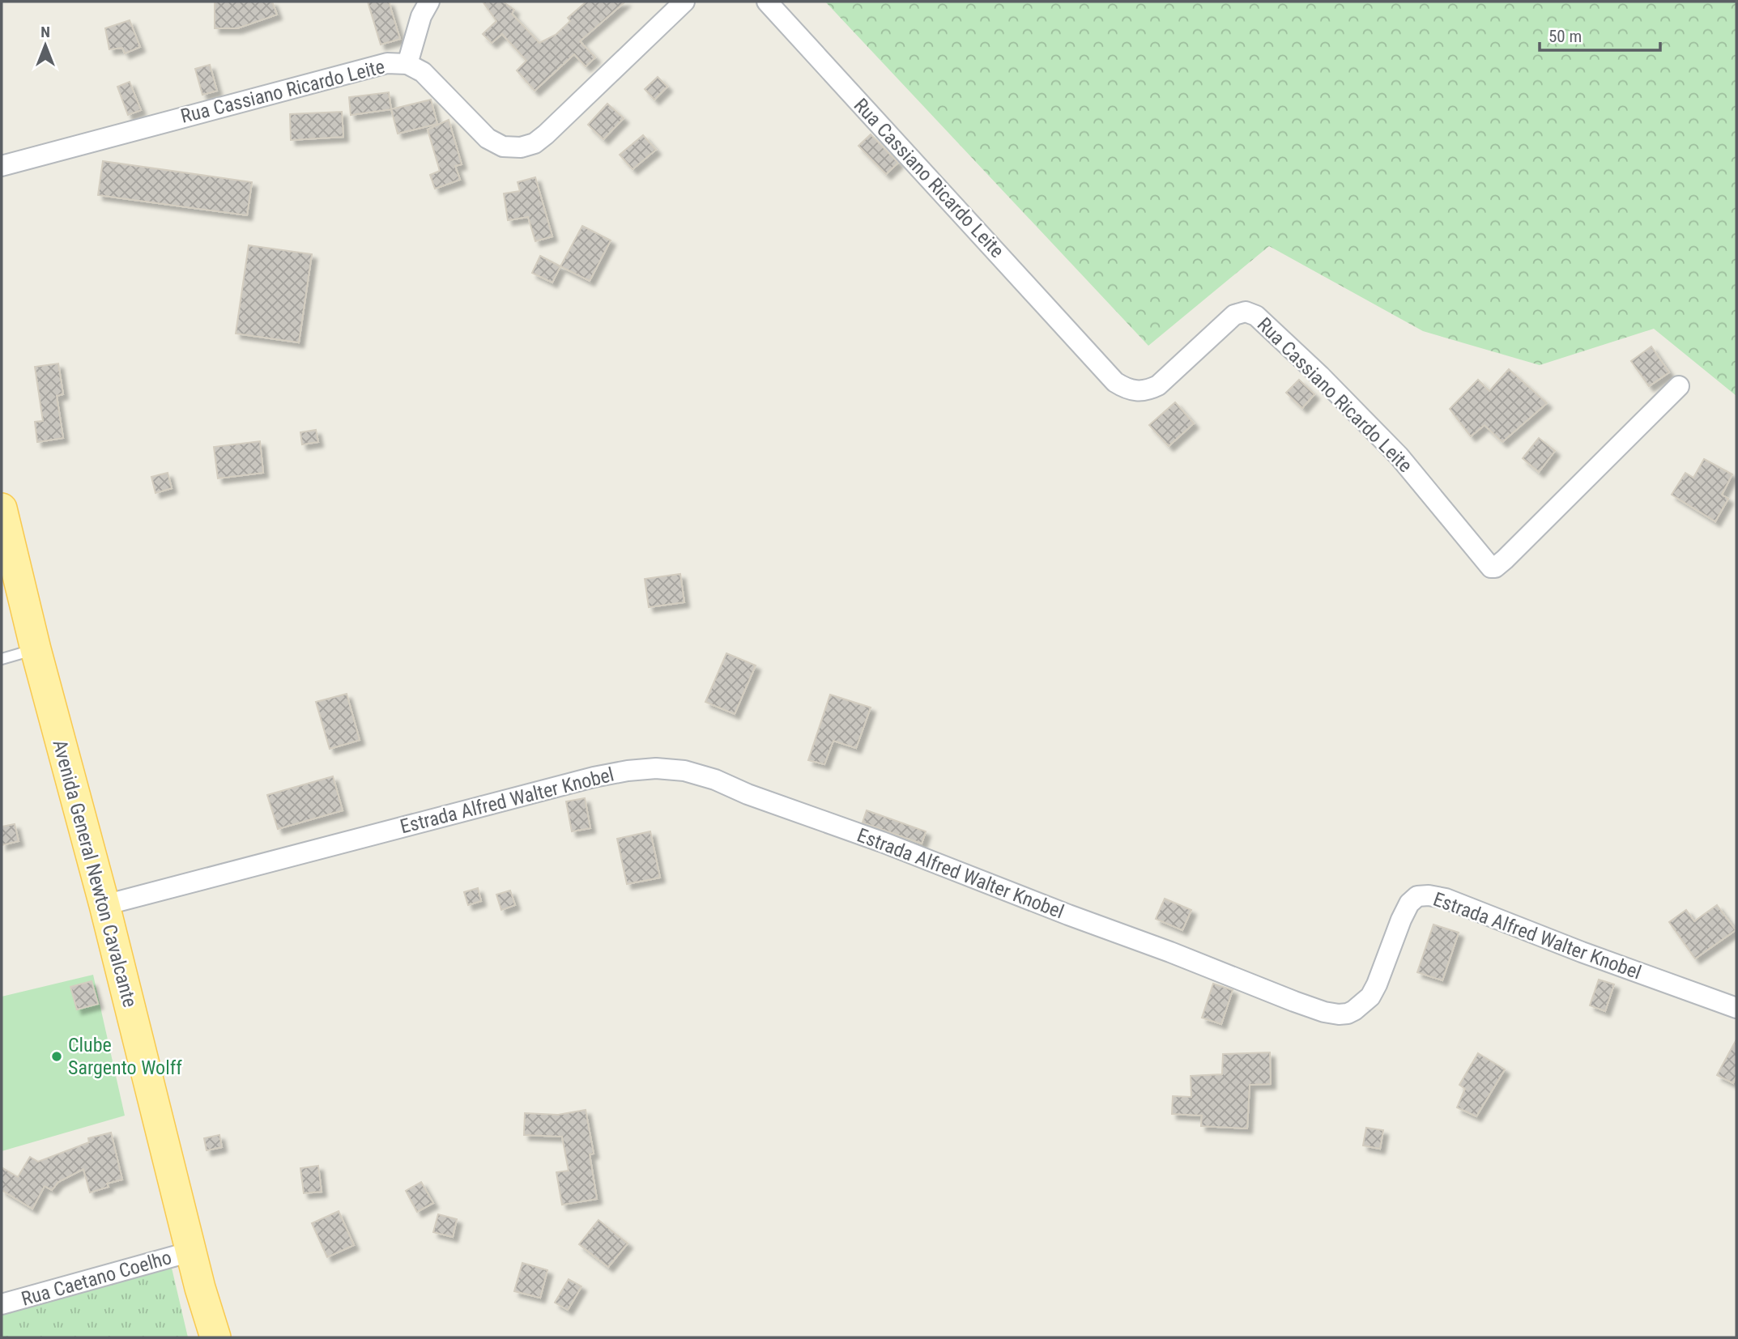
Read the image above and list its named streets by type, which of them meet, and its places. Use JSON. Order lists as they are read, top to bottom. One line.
{"streets":{"main road":["Avenida General Newton Cavalcante"],"street":["Rua Cassiano Ricardo Leite","Estrada Alfred Walter Knobel","Rua Caetano Coelho"]},"crossings":[["Estrada Alfred Walter Knobel","Avenida General Newton Cavalcante"],["Avenida General Newton Cavalcante","Rua Caetano Coelho"]],"places":["Clube Sargento Wolff"],"scale_bar":"50 m","north":"top"}
